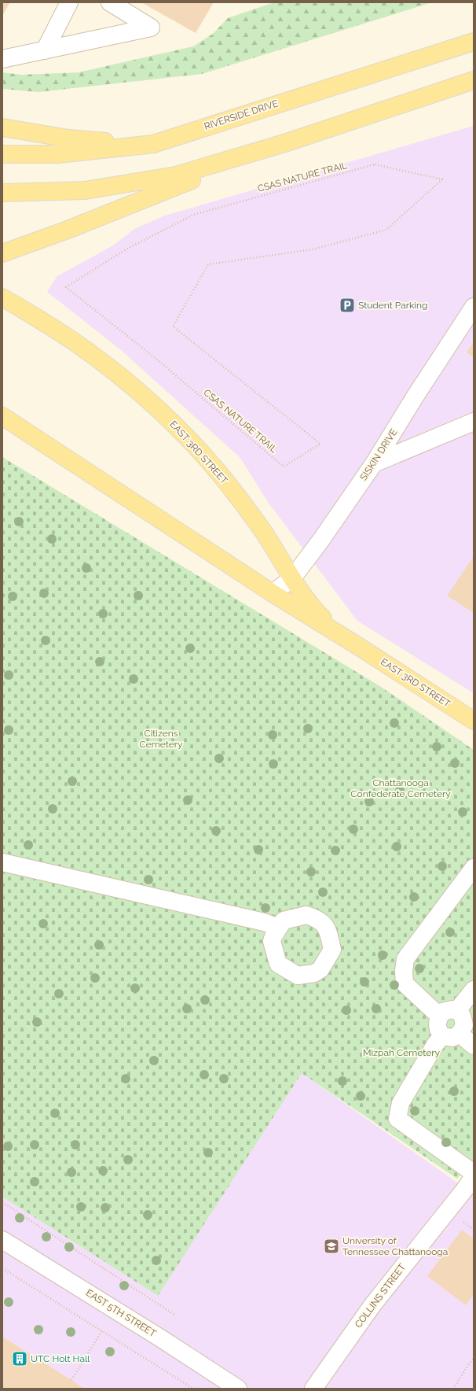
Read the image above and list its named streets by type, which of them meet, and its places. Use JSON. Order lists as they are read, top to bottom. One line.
{"streets":{"main road":["RIVERSIDE DRIVE","EAST 3RD STREET"],"street":["SISKIN DRIVE","COLLINS STREET","EAST 5TH STREET"],"path":["CSAS NATURE TRAIL"]},"crossings":[["EAST 3RD STREET","SISKIN DRIVE"]],"parks":["Citizens Cemetery","Chattanooga Confederate Cemetery","Mizpah Cemetery"],"places":{"parking":["Student Parking"],"school or university":["University of Tennessee Chattanooga"],"building":["UTC Holt Hall"]}}
